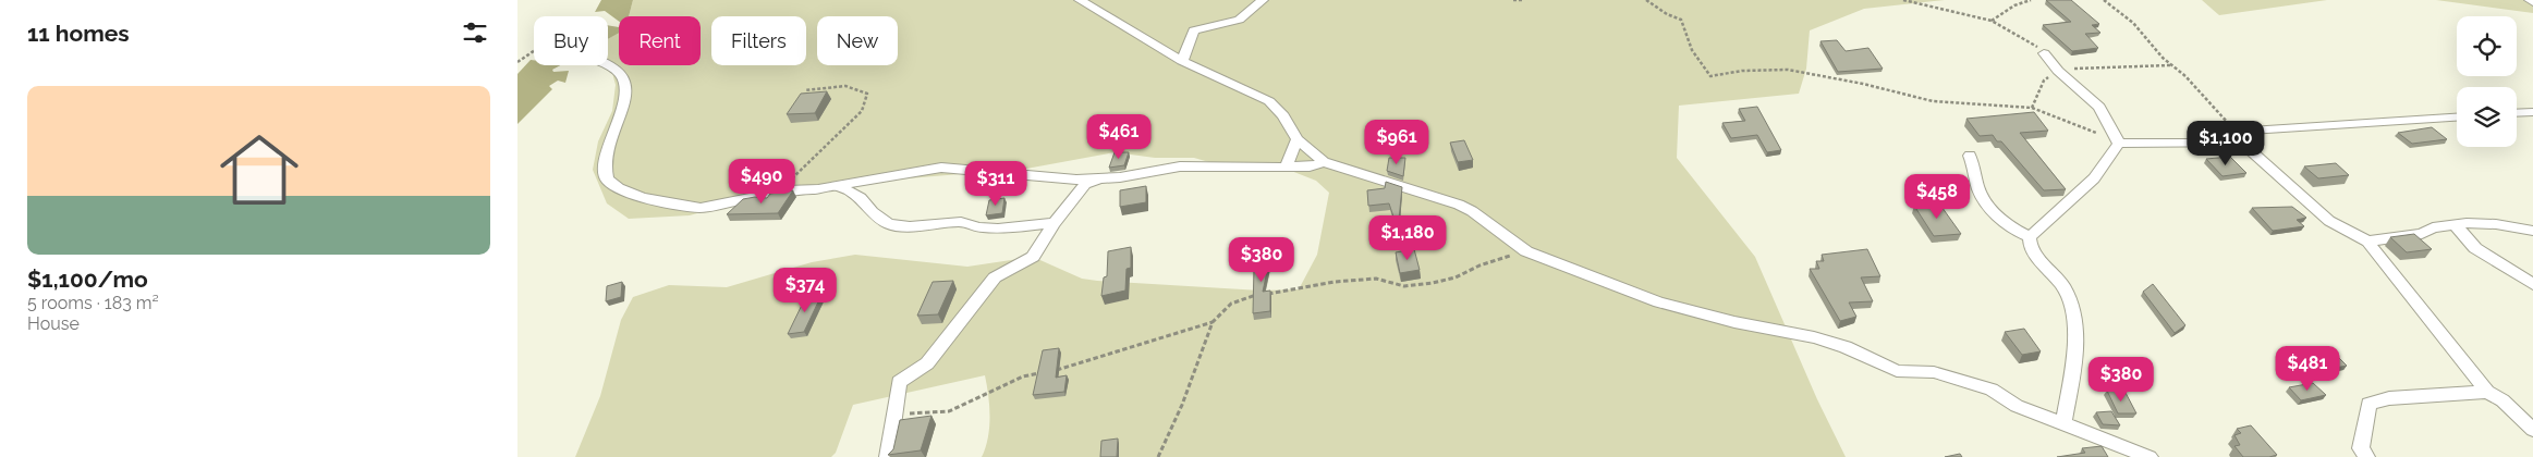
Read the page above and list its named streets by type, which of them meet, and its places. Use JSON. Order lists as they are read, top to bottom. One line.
{"page":{"heading":"11 homes","chip":["Buy","Rent","Filters","New"],"list":[{"name":"$1,100/mo","note":"5 rooms · 183 m² · House"}],"price":["$461","$961","$1,100","$490","$311","$458","$1,180","$380","$374","$481","$380"]}}
